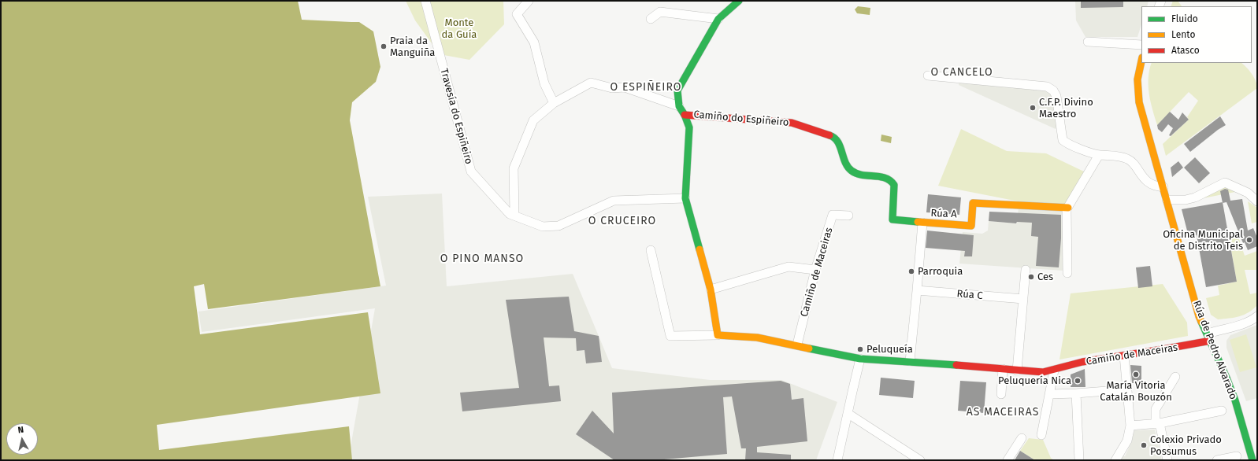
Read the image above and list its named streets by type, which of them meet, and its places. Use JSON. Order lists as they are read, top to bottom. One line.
{"streets":{"street":["Travesía do Espiñeiro","Camiño do Espiñeiro","Rúa A","Camiño de Maceiras","Rúa C","Rúa de Pedro Alvarado"]},"crossings":[["Travesía do Espiñeiro","Camiño do Espiñeiro"],["Camiño do Espiñeiro","Rúa A"],["Camiño de Maceiras","Rúa de Pedro Alvarado"]],"districts":["O CANCELO","O ESPIÑEIRO","O CRUCEIRO","O PINO MANSO","AS MACEIRAS"],"parks":["Monte da Guía"],"places":["Praia da Manguiña","C.F.P. Divino Maestro","Oficina Municipal de Distrito Teis","Parroquia","Ces","Peluqueía","María Vitoria Catalán Bouzón","Peluquería Nica","Colexio Privado Possumus"],"legend":["Fluido","Lento","Atasco"],"north":"top"}
